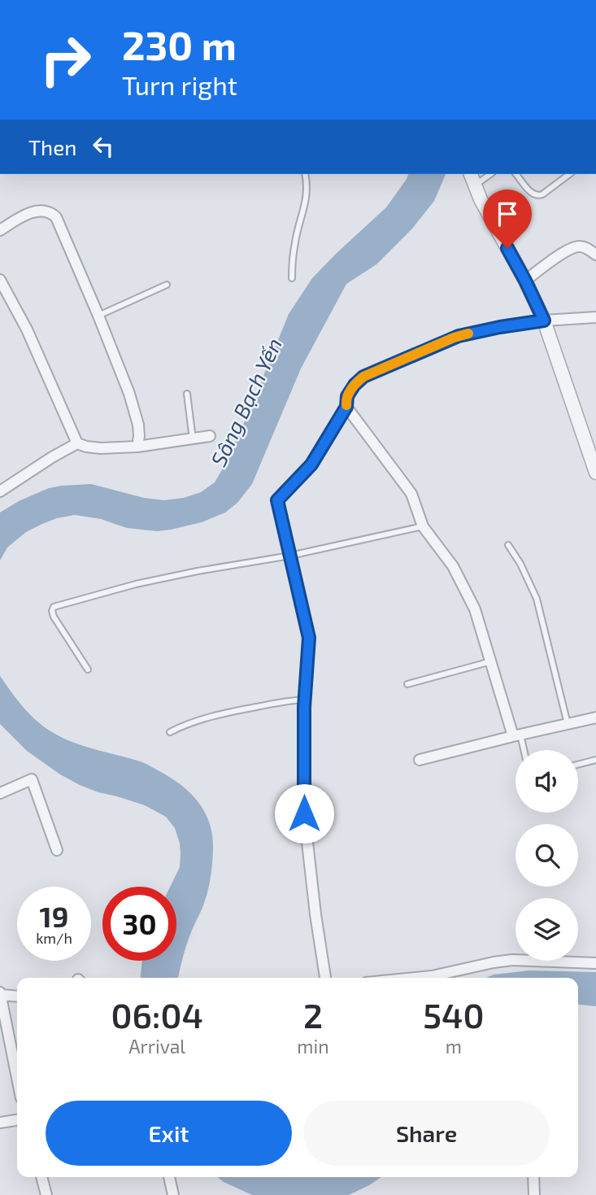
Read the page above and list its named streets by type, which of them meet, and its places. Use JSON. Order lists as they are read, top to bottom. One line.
{"water":["Sông Bạch Yến"],"page":{"turn":["230 m","Turn right"],"then":"Then","speed":"19 km/h","limit":"30","eta":["06:04","Arrival","2","min","540","m"],"buttons":["Exit","Share"]}}
